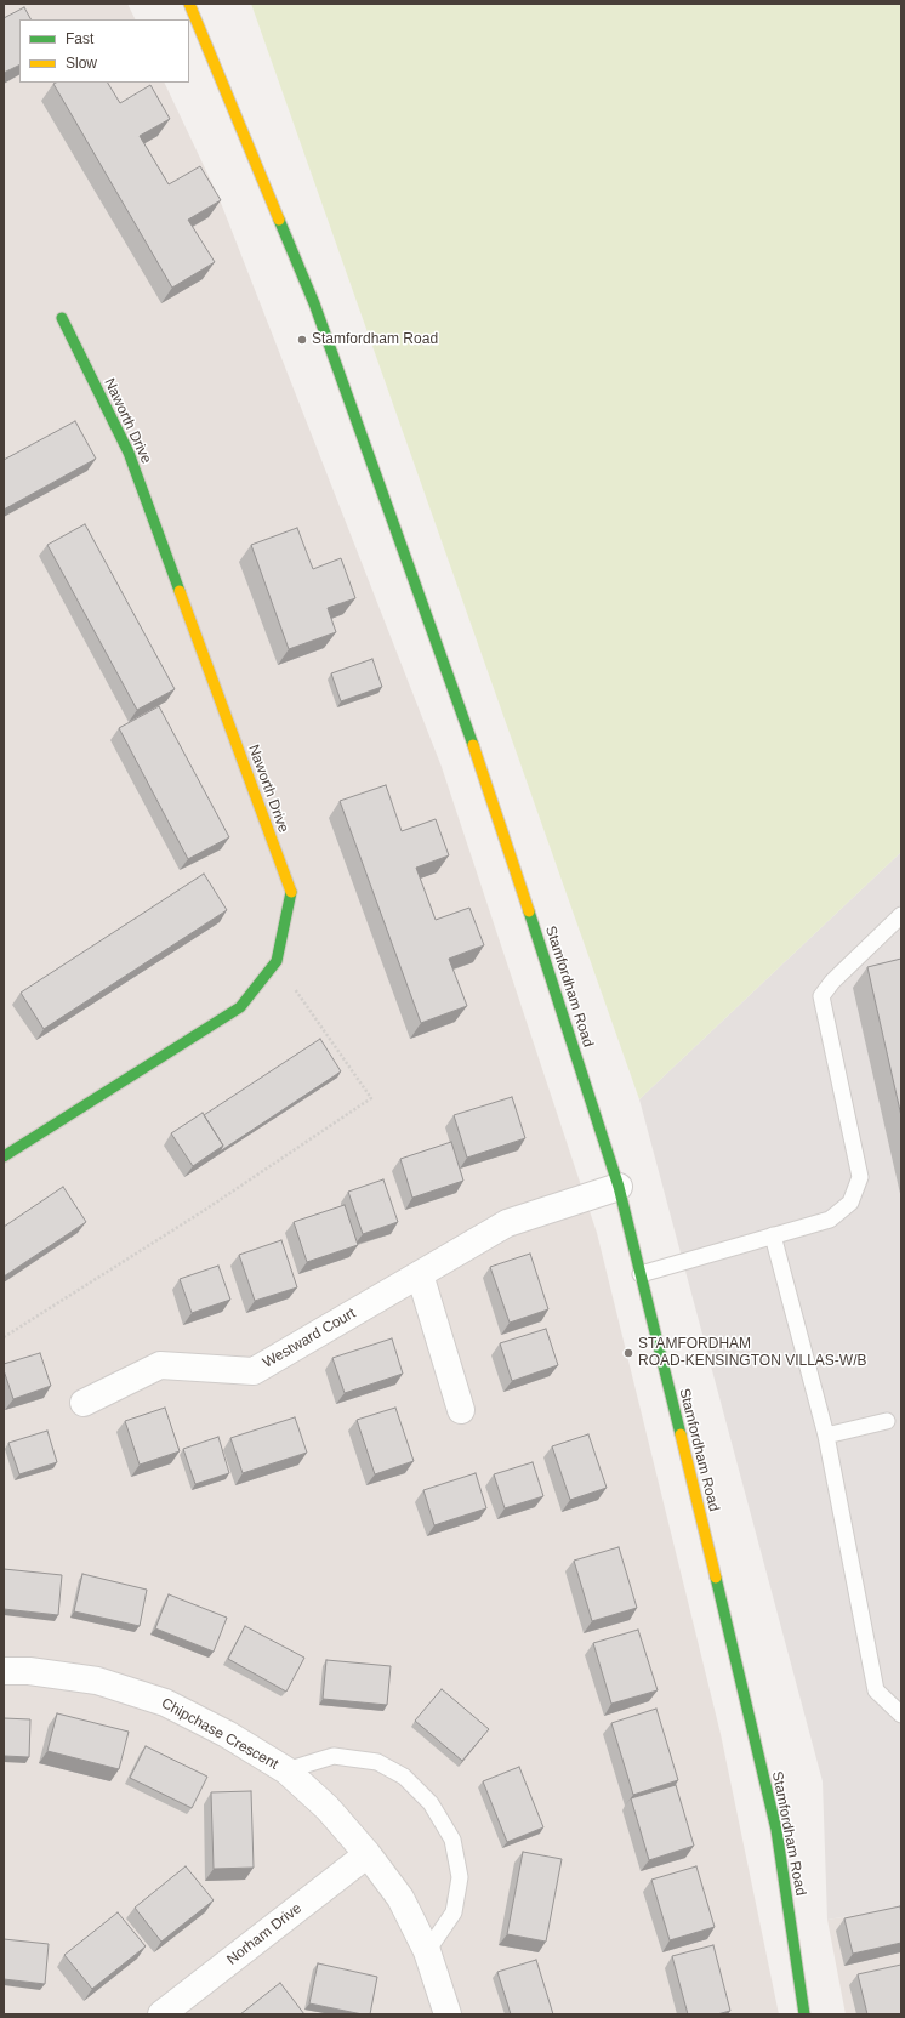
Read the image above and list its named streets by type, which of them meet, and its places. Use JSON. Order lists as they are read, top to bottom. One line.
{"streets":{"main road":["Naworth Drive","Stamfordham Road"],"street":["Westward Court","Chipchase Crescent","Norham Drive"]},"crossings":[["Stamfordham Road","Westward Court"],["Chipchase Crescent","Norham Drive"]],"places":["Stamfordham Road","STAMFORDHAM ROAD-KENSINGTON VILLAS-W/B"],"legend":["Fast","Slow"]}
